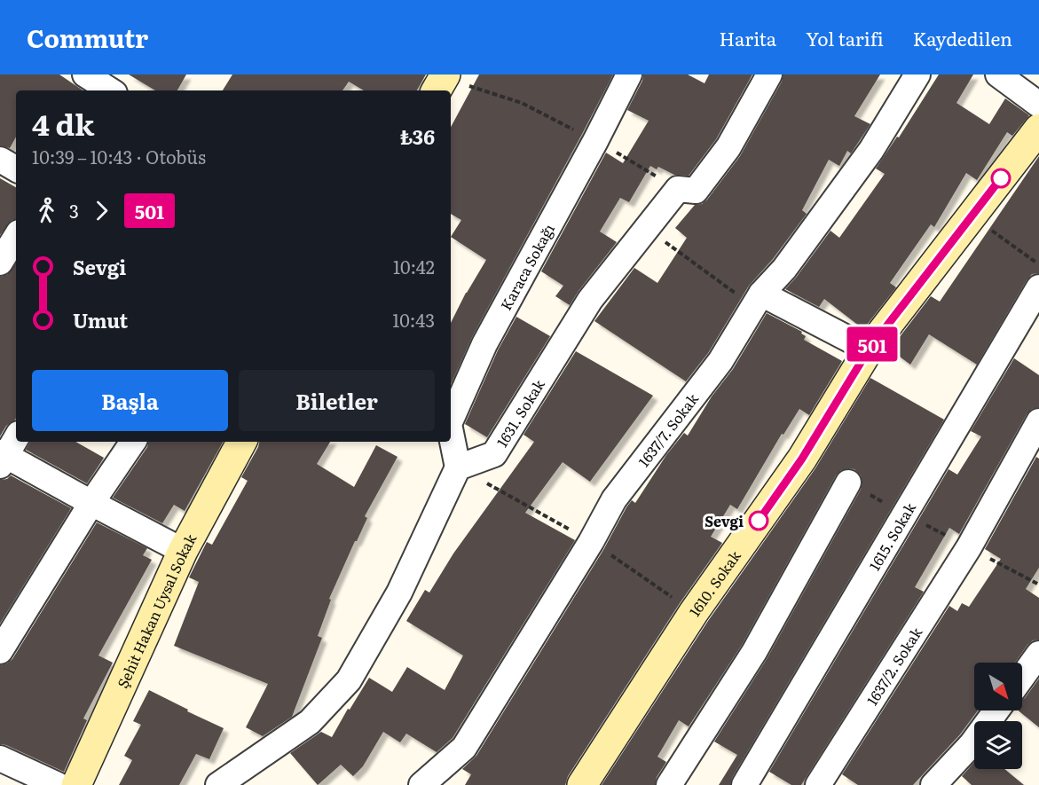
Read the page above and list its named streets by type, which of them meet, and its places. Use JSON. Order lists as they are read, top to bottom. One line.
{"streets":{"main road":["1610. Sokak","Şehit Hakan Uysal Sokak"],"street":["Karaca Sokağı","1631. Sokak","1637/7. Sokak","1615. Sokak","1637/2. Sokak"]},"crossings":[["Karaca Sokağı","1631. Sokak"]],"places":["Sevgi"],"lines":["bus line 501"],"north":"bottom right","page":{"header":"Commutr","nav":["Harita","Yol tarifi","Kaydedilen"],"on_map":"501","heading":["4 dk","10:39 – 10:43 · Otobüs","₺36"],"legs":["3","501"],"list":[{"name":"Sevgi","value":"10:42"},{"name":"Umut","value":"10:43"}],"buttons":["Başla","Biletler"]}}
